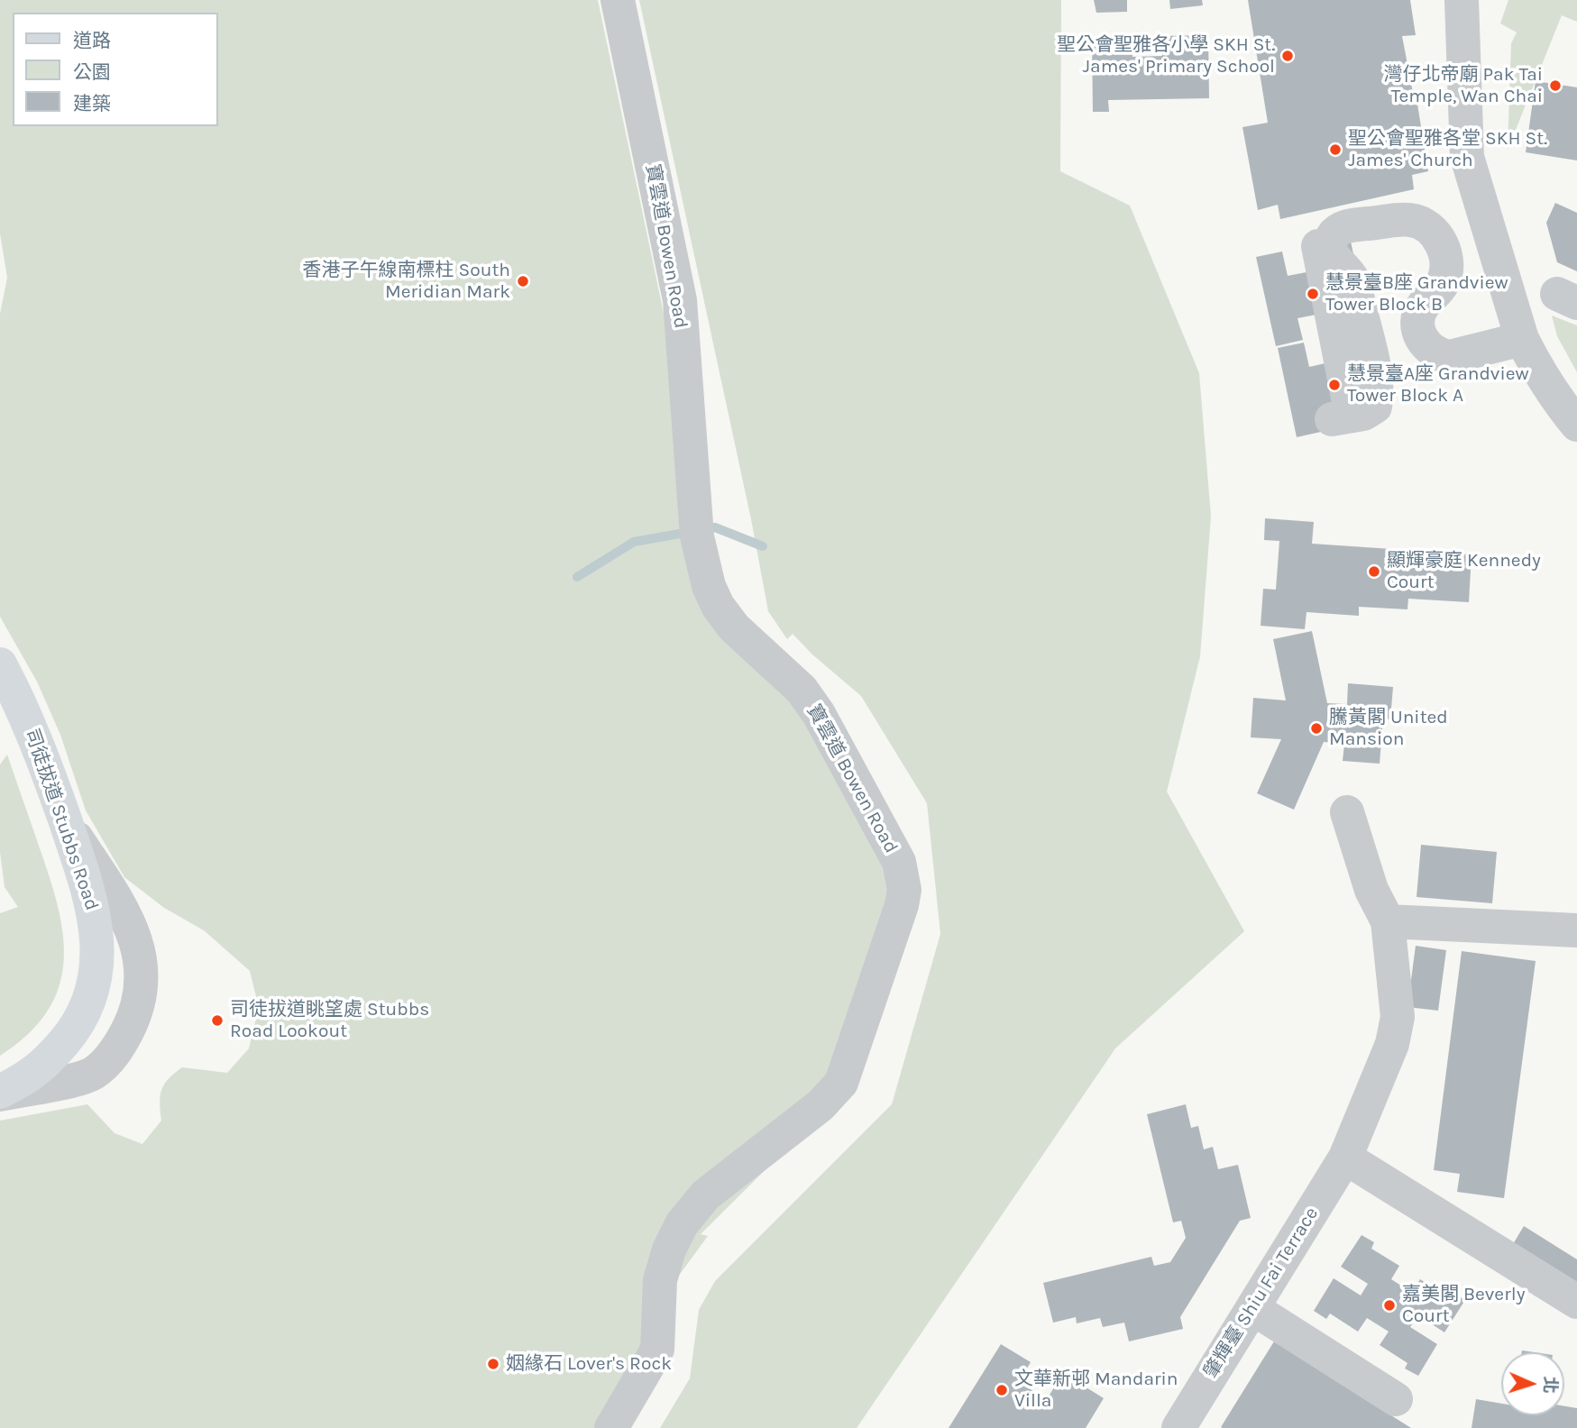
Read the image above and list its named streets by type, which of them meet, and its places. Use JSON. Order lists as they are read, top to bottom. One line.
{"streets":{"main road":["司徒拔道 Stubbs Road"],"street":["寶雲道 Bowen Road","肇輝臺 Shiu Fai Terrace"]},"places":["聖公會聖雅各小學 SKH St. James' Primary School","灣仔北帝廟 Pak Tai Temple, Wan Chai","聖公會聖雅各堂 SKH St. James' Church","香港子午線南標柱 South Meridian Mark","慧景臺B座 Grandview Tower Block B","慧景臺A座 Grandview Tower Block A","顯輝豪庭 Kennedy Court","騰黃閣 United Mansion","司徒拔道眺望處 Stubbs Road Lookout","嘉美閣 Beverly Court","姻緣石 Lover's Rock","文華新邨 Mandarin Villa"],"legend":["道路","公園","建築"],"north":"right"}
